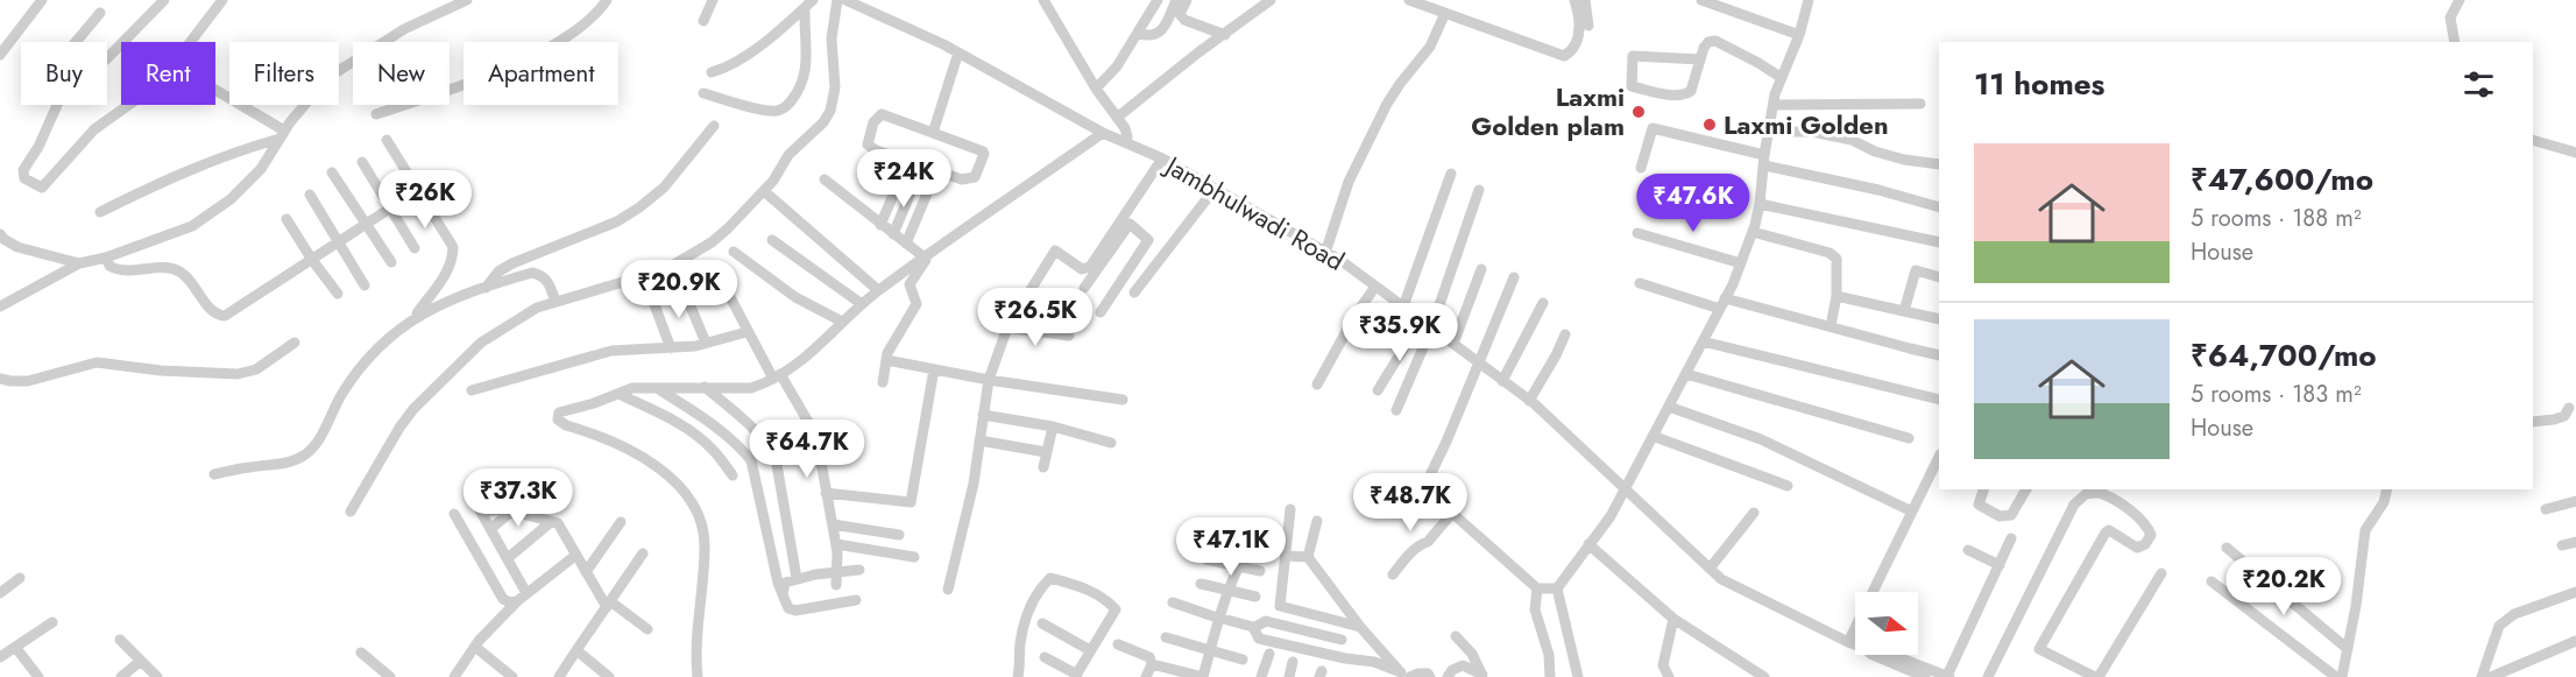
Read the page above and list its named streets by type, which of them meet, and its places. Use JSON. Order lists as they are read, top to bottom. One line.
{"streets":{"street":["Jambhulwadi Road"]},"places":["Laxmi Golden plam","Laxmi Golden"],"north":"right","page":{"chip":["Buy","Rent","Filters","New","Apartment"],"heading":"11 homes","list":[{"name":"₹47,600/mo","note":"5 rooms · 188 m² · House"},{"name":"₹64,700/mo","note":"5 rooms · 183 m² · House"}],"price":["₹24K","₹26K","₹47.6K","₹20.9K","₹26.5K","₹35.9K","₹64.7K","₹37.3K","₹48.7K","₹47.1K","₹20.2K"]}}
